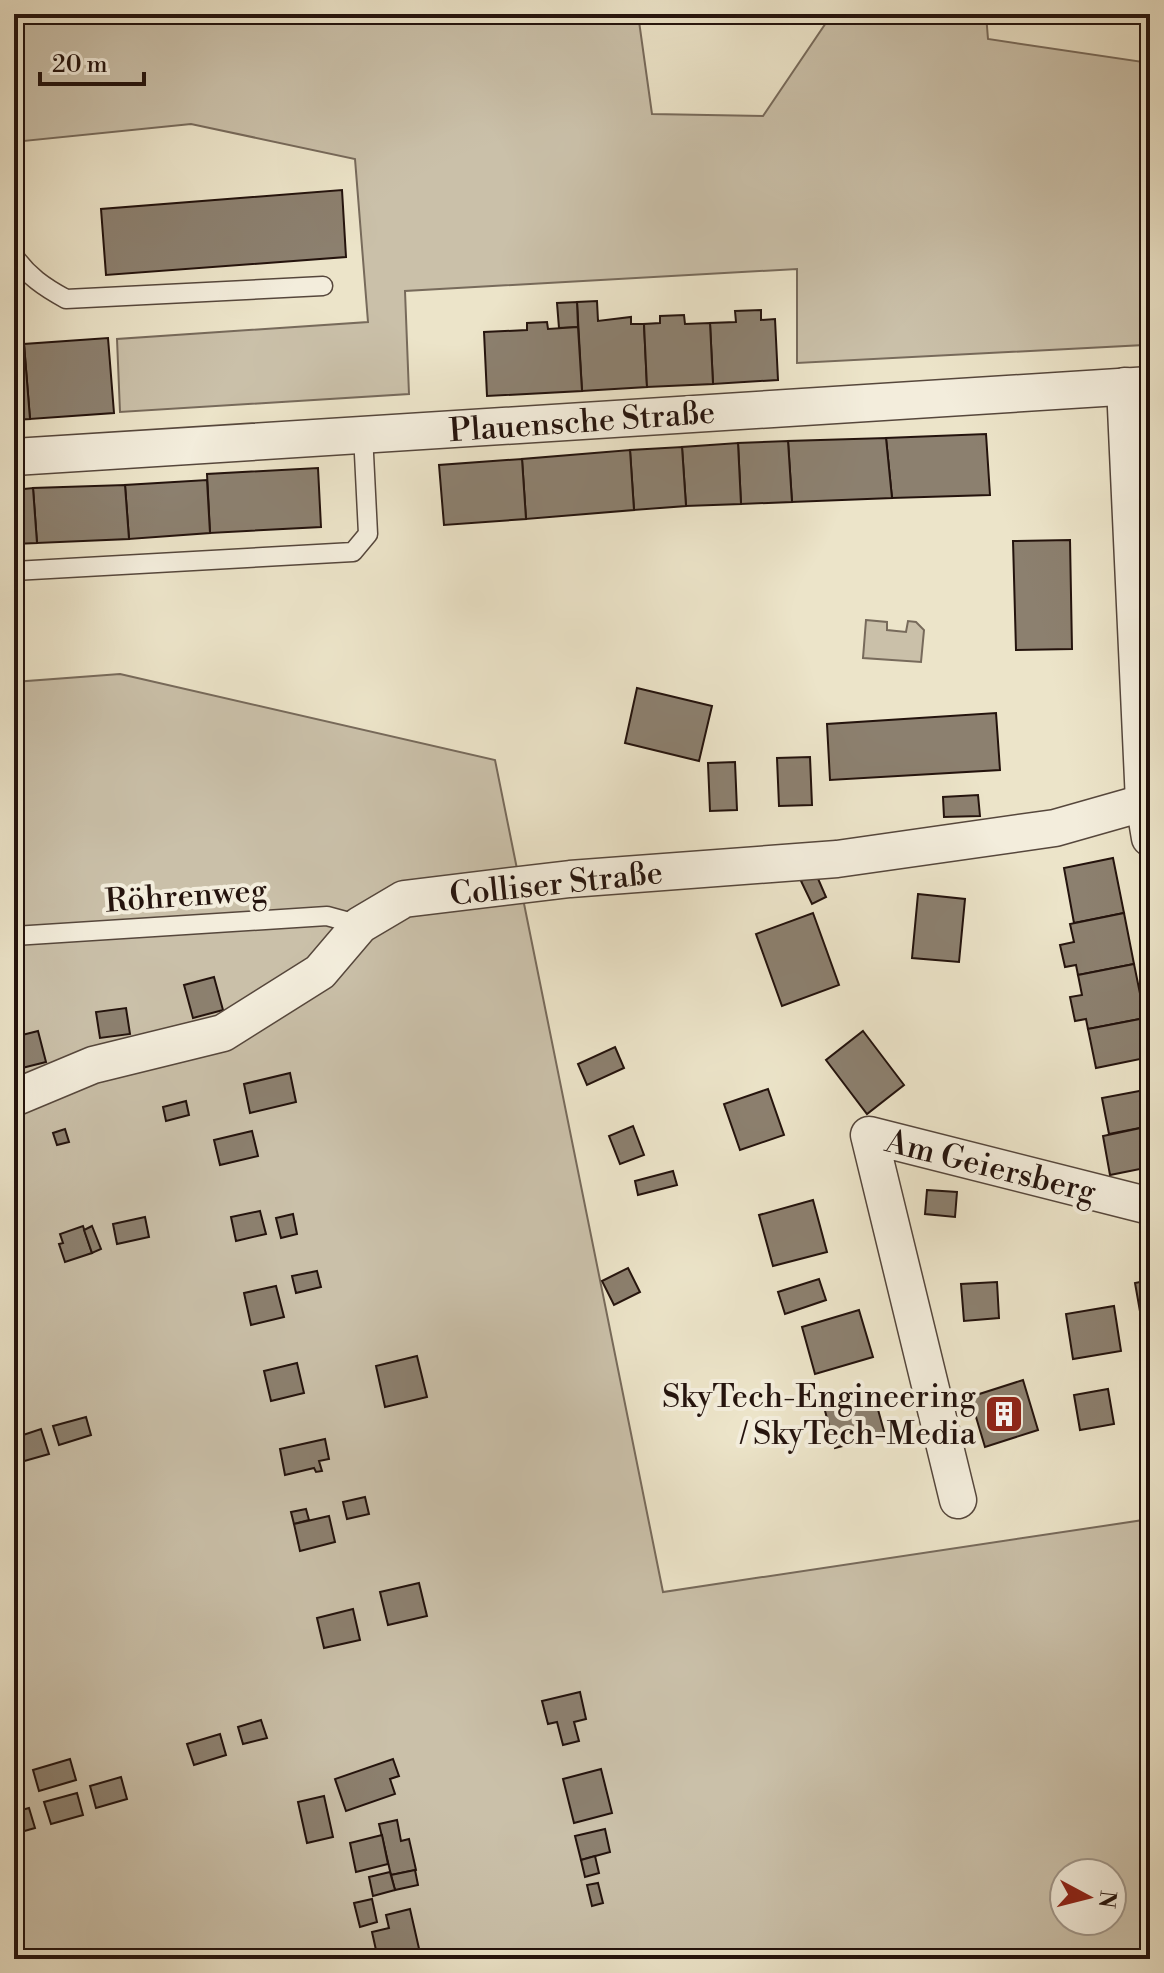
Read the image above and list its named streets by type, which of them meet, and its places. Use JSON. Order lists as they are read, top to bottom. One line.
{"streets":{"street":["Plauensche Straße","Colliser Straße","Am Geiersberg"],"lane":["Röhrenweg"]},"crossings":[["Colliser Straße","Röhrenweg"]],"places":{"building":["SkyTech-Engineering / SkyTech-Media"]},"scale_bar":"20 m","north":"right"}
